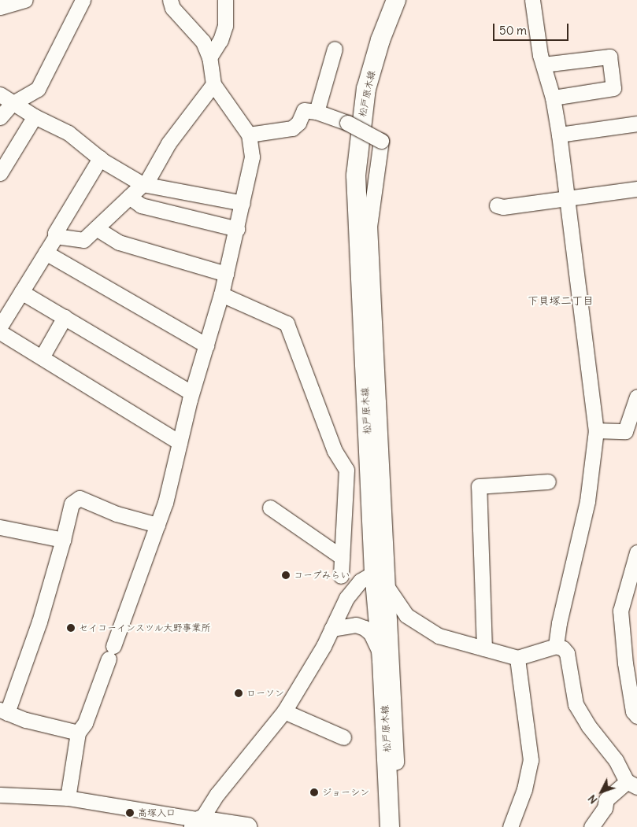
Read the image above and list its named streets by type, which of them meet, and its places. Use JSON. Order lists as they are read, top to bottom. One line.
{"streets":{"main road":["松戸原木線"]},"districts":["下貝塚二丁目"],"places":["コープみらい","セイコーインスツル大野事業所","ローソン","ジョーシン","高塚入口"],"scale_bar":"50 m","north":"bottom left"}
